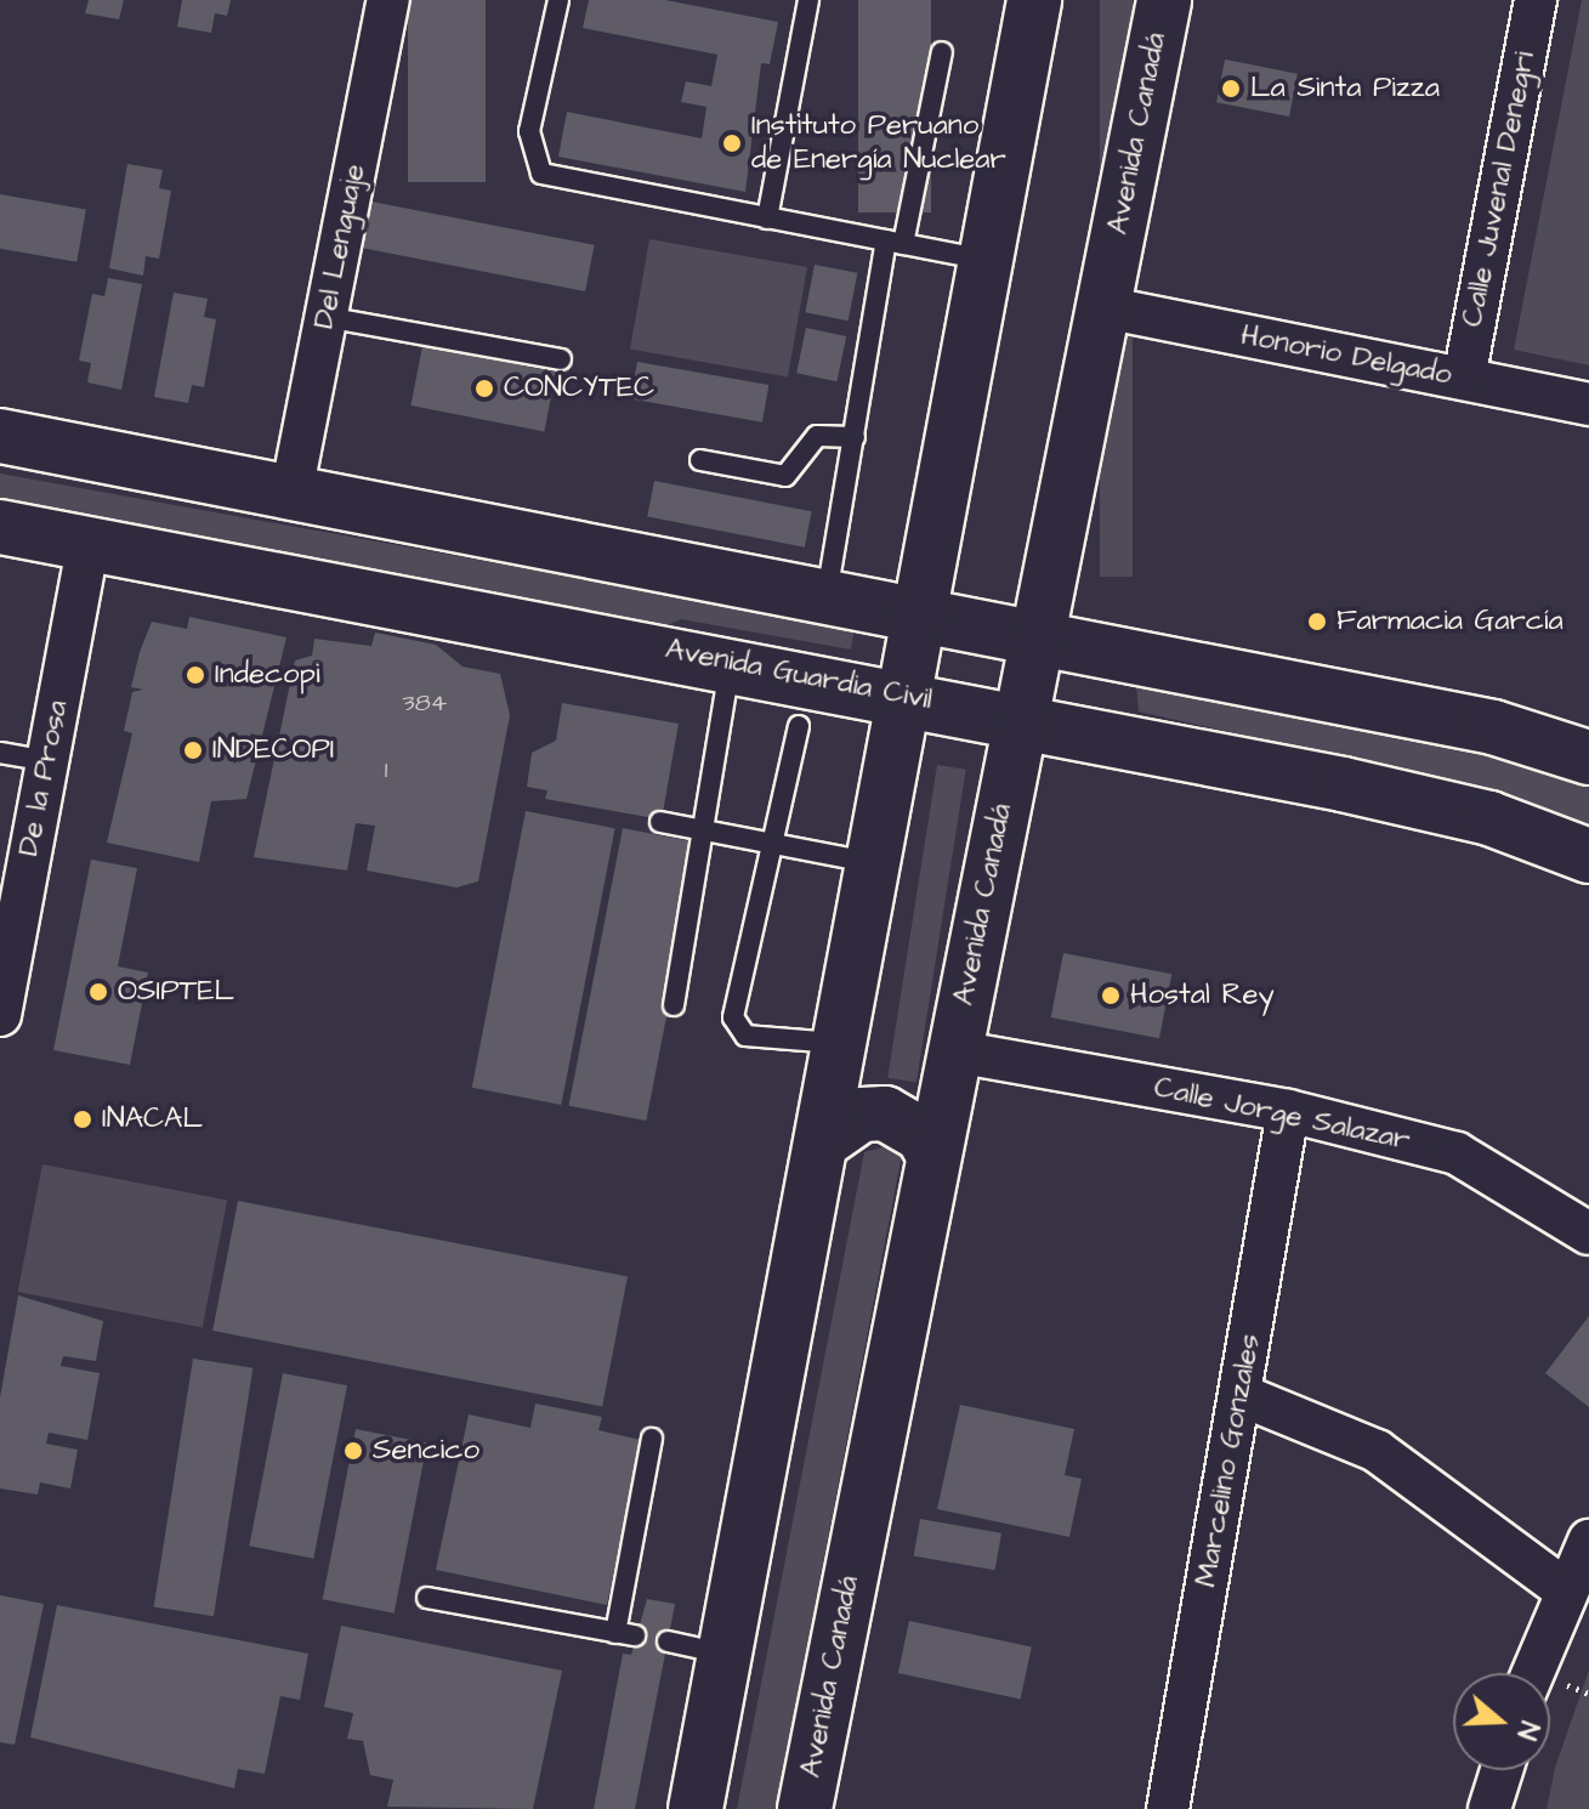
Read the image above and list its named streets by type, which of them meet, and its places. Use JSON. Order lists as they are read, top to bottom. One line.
{"streets":{"main road":["Avenida Canadá","Avenida Guardia Civil"],"street":["Calle Juvenal Denegri","Del Lenguaje","Honorio Delgado","De la Prosa","Calle Jorge Salazar","Marcelino Gonzales"]},"crossings":[["Avenida Canadá","Honorio Delgado"],["Avenida Canadá","Avenida Guardia Civil"],["Avenida Canadá","Calle Jorge Salazar"],["Calle Juvenal Denegri","Honorio Delgado"],["Avenida Guardia Civil","De la Prosa"],["Calle Jorge Salazar","Marcelino Gonzales"]],"places":["La Sinta Pizza","Instituto Peruano de Energía Nuclear","CONCYTEC","Farmacia García","Indecopi","INDECOPI","OSIPTEL","Hostal Rey","INACAL","Sencico"],"house_numbers":["384","1"],"north":"right"}
